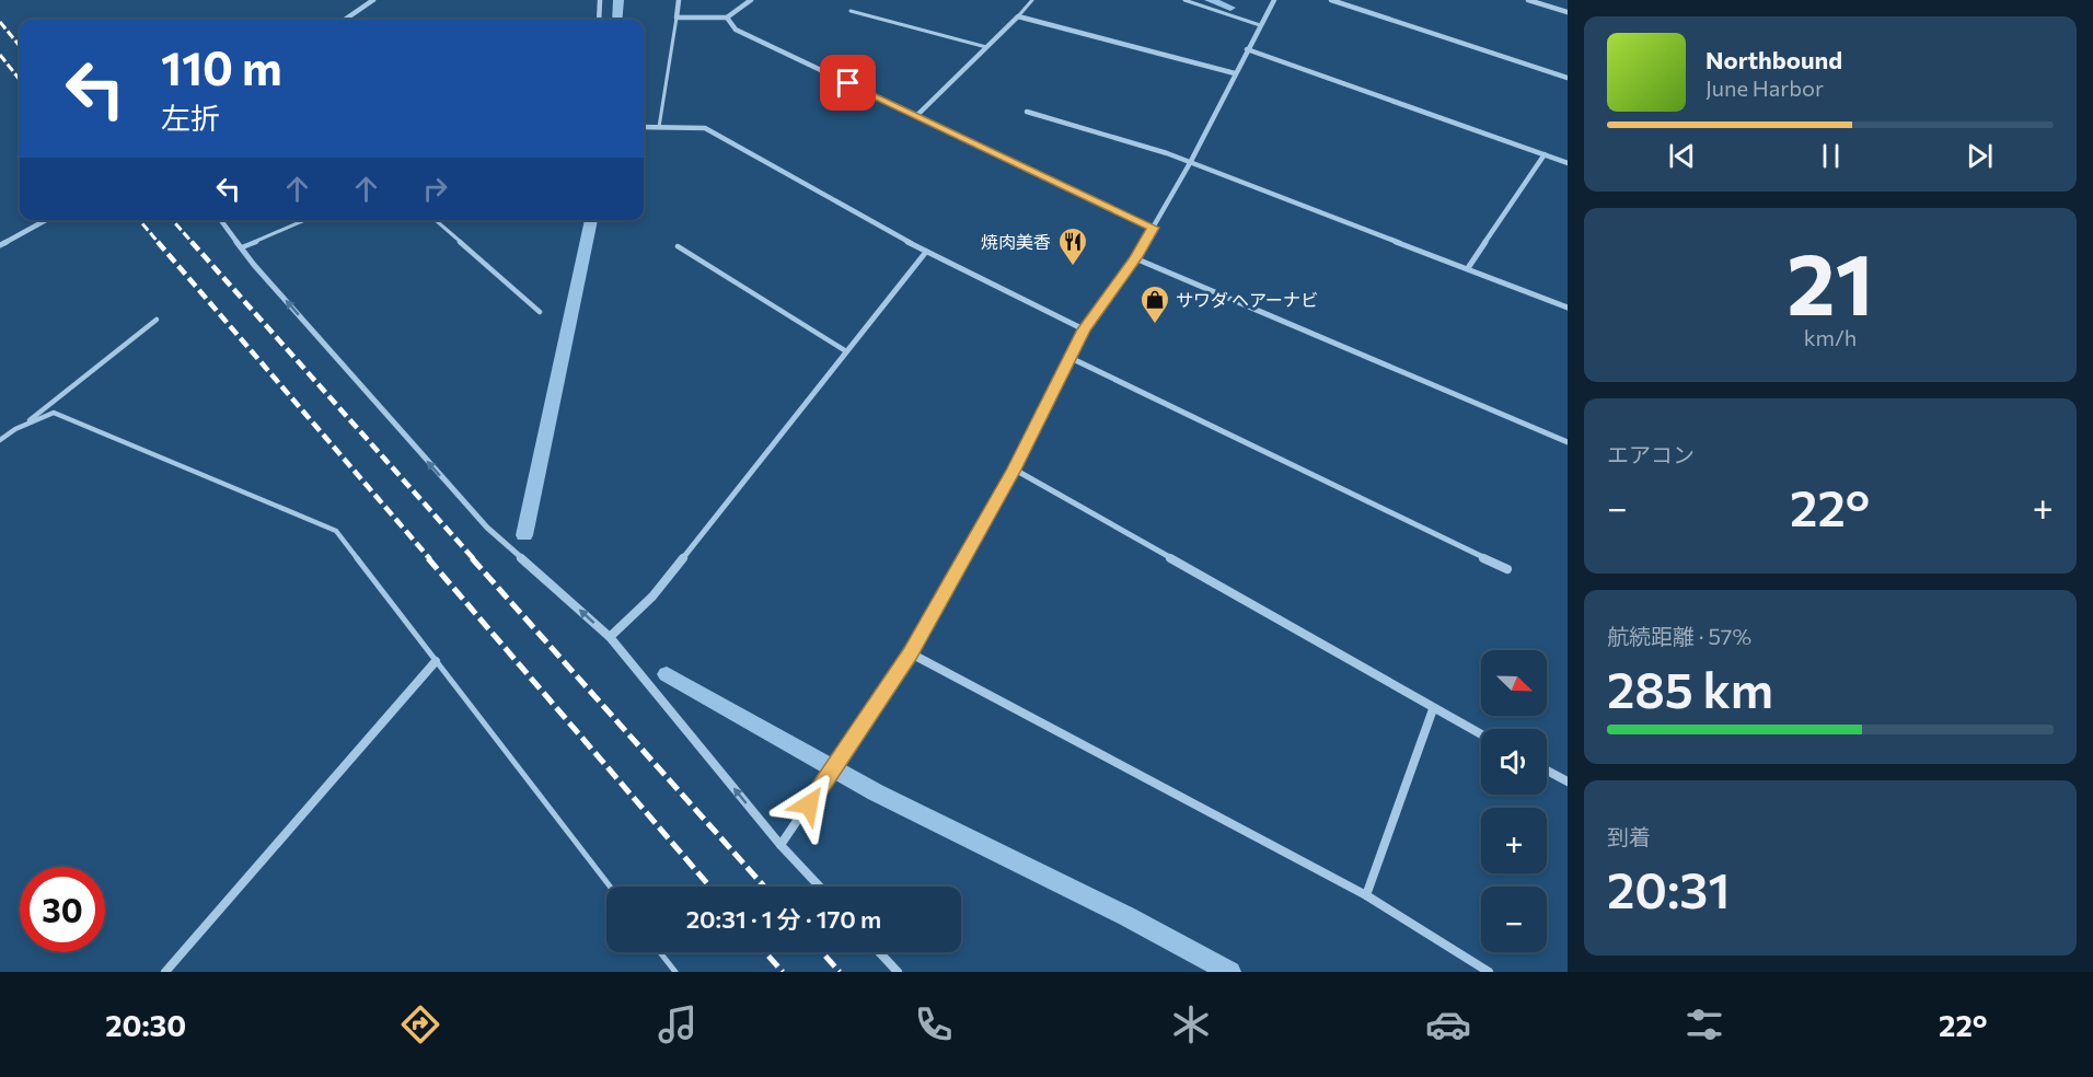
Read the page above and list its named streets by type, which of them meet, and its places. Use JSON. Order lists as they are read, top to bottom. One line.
{"places":{"restaurant":["焼肉美香"],"shop":["サワダ ヘアーナビ"]},"north":"bottom right","page":{"turn":["110 m","左折"],"song":["Northbound","June Harbor"],"tile":[["21","km/h"],"エアコン",["航続距離 · 57%","285 km"],["到着","20:31"]],"heat":["−","22°","+"],"map_buttons":["+","−"],"limit":"30","trip":"20:31 · 1 分 · 170 m","tabs":["20:30","22°"]}}
